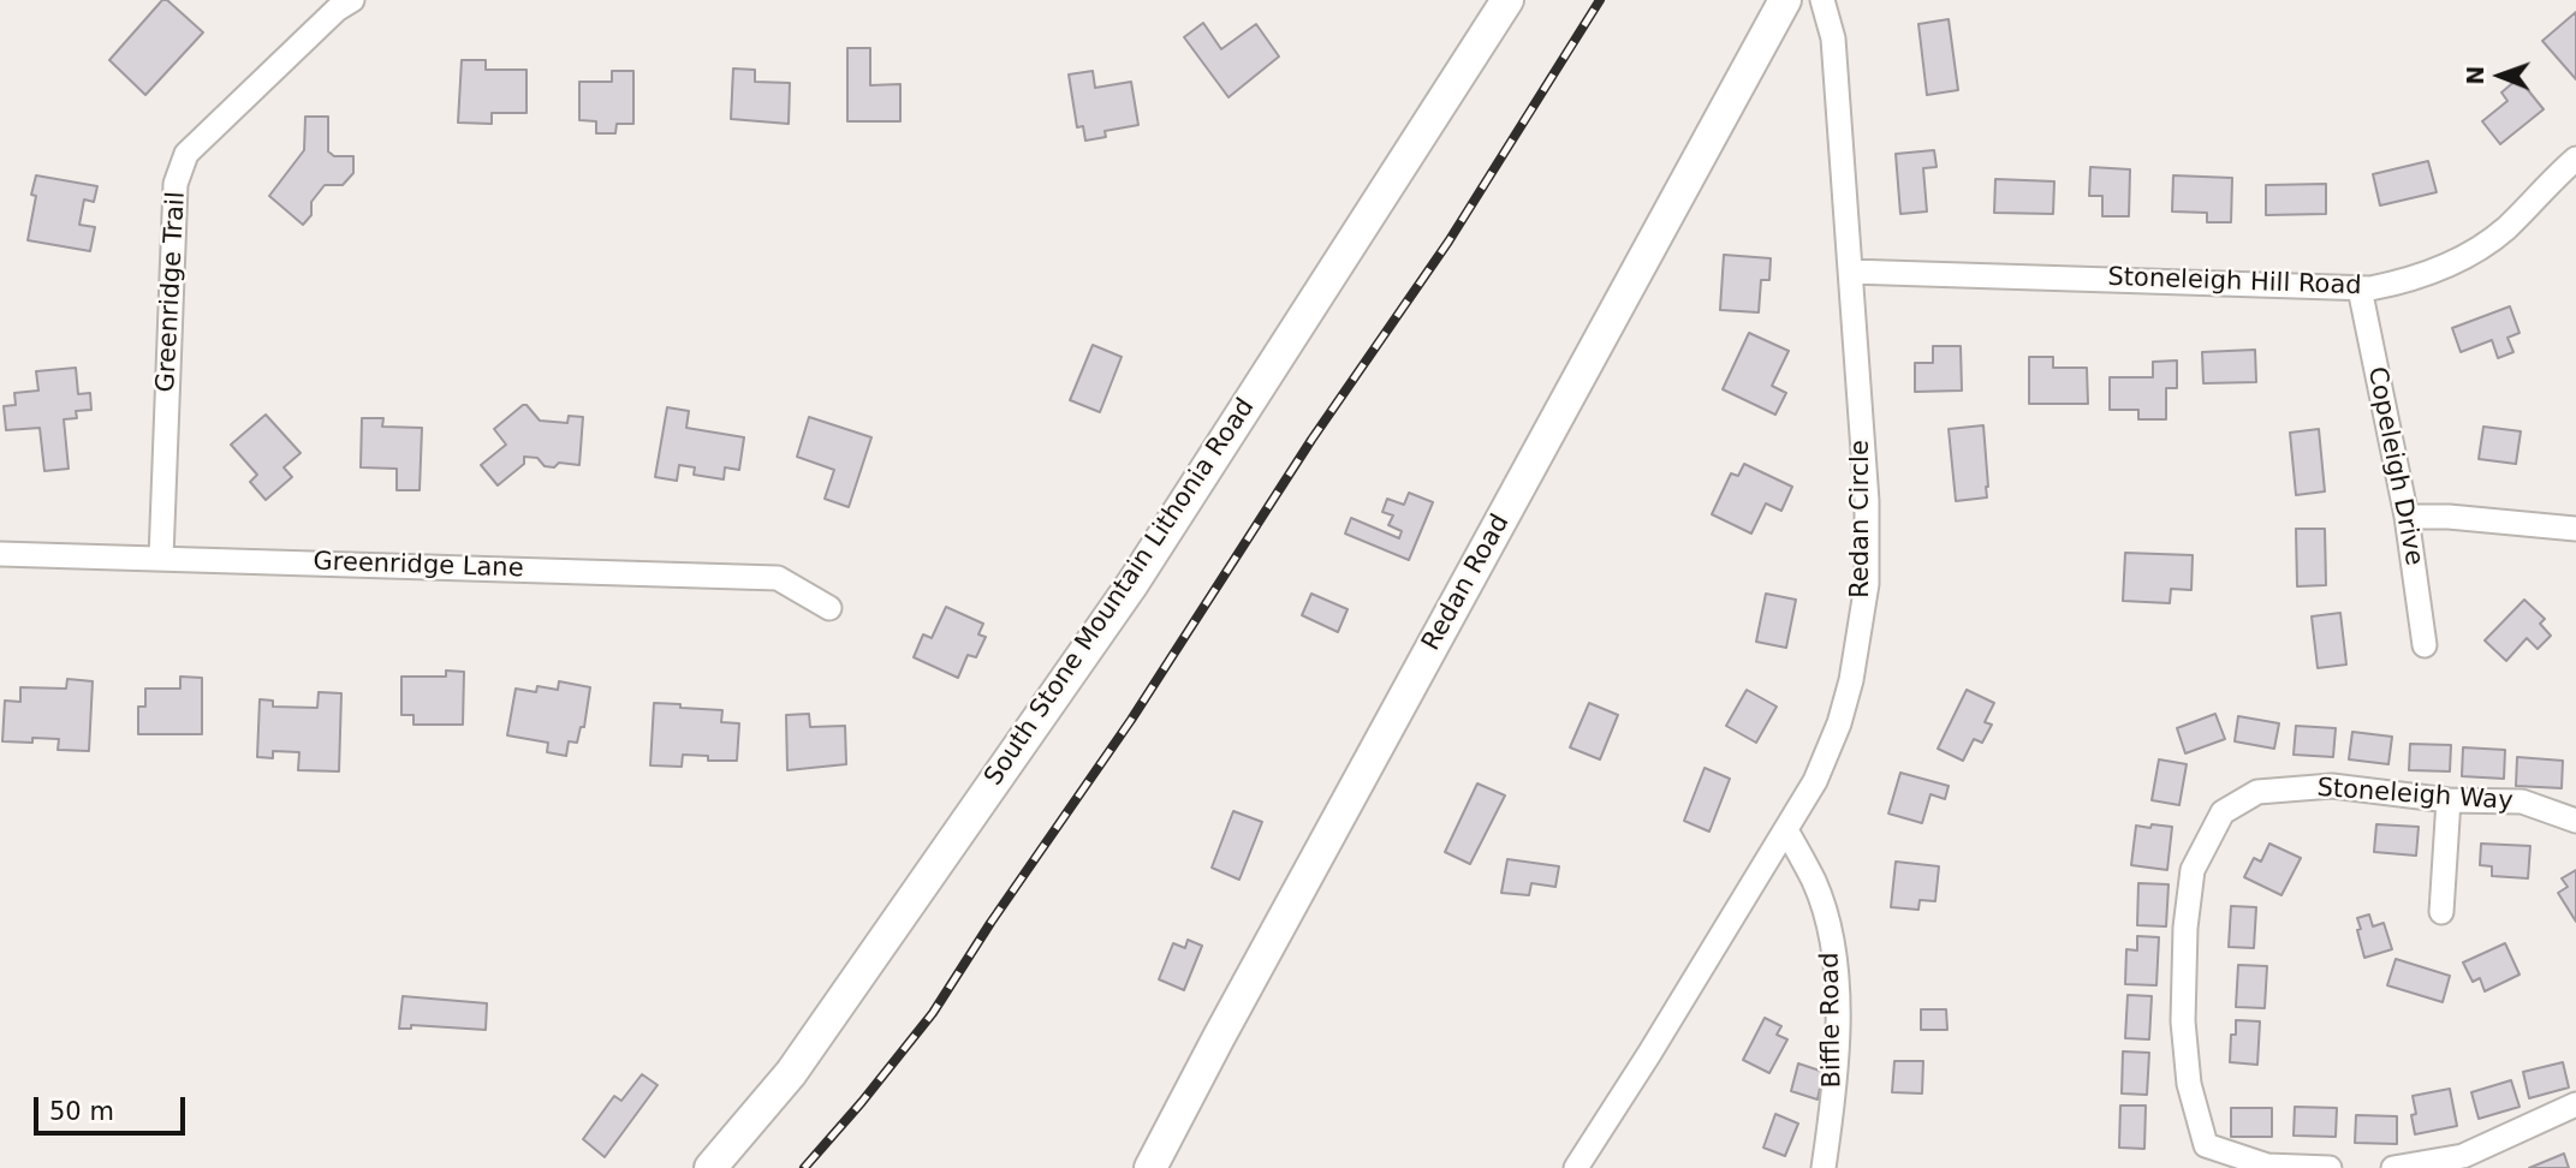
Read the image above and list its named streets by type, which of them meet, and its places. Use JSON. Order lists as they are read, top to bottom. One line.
{"streets":{"main road":["Redan Road","South Stone Mountain Lithonia Road"],"street":["Stoneleigh Hill Road","Greenridge Trail","Copeleigh Drive","Redan Circle","Greenridge Lane","Stoneleigh Way","Biffle Road"]},"crossings":[["Stoneleigh Hill Road","Copeleigh Drive"],["Stoneleigh Hill Road","Redan Circle"],["Greenridge Trail","Greenridge Lane"],["Redan Circle","Biffle Road"]],"scale_bar":"50 m","north":"left"}
